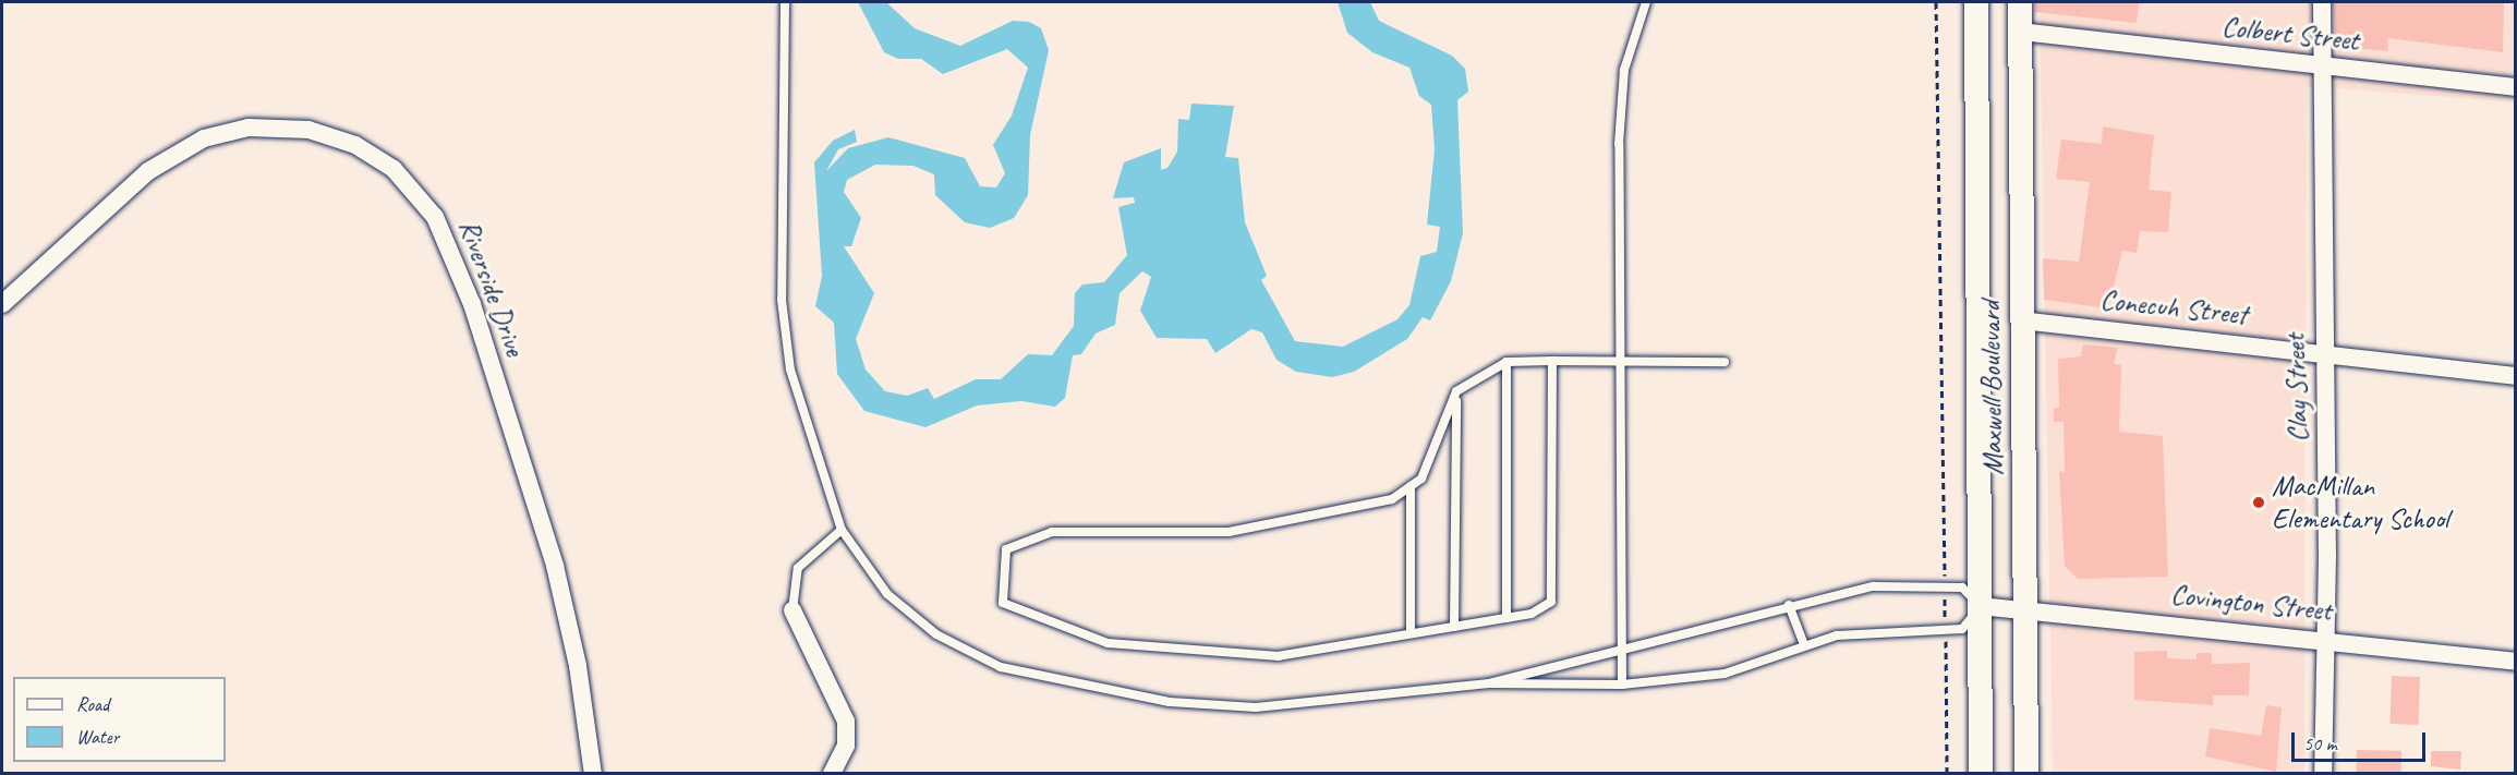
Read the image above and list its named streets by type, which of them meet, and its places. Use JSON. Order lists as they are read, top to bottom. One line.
{"streets":{"main road":["Maxwell Boulevard"],"street":["Colbert Street","Riverside Drive","Conecuh Street","Clay Street","Covington Street"]},"crossings":[["Colbert Street","Maxwell Boulevard"],["Colbert Street","Clay Street"],["Conecuh Street","Maxwell Boulevard"],["Conecuh Street","Clay Street"],["Maxwell Boulevard","Covington Street"],["Clay Street","Covington Street"]],"places":["MacMillan Elementary School"],"legend":["Road","Water"],"scale_bar":"50 m"}
